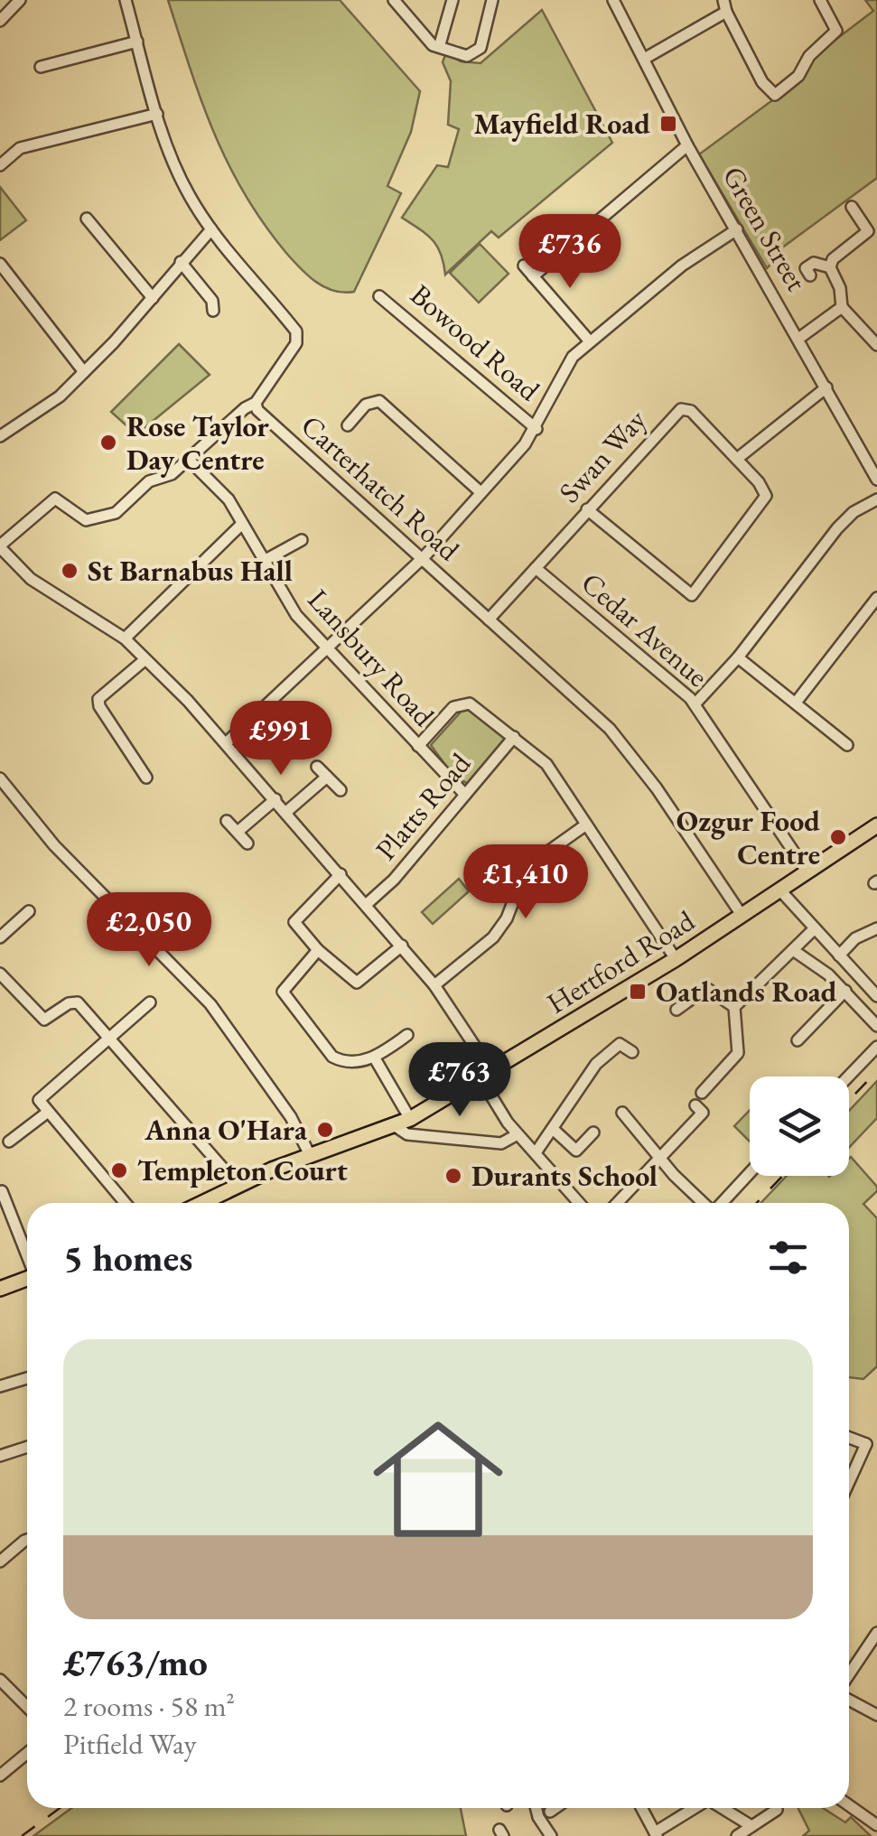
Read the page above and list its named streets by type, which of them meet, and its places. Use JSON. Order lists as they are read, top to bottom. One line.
{"streets":{"main road":["Hertford Road"],"street":["Green Street","Bowood Road","Swan Way","Carterhatch Road","Cedar Avenue","Lansbury Road","Platts Road"]},"crossings":[["Swan Way","Carterhatch Road"],["Swan Way","Cedar Avenue"],["Carterhatch Road","Hertford Road"],["Cedar Avenue","Hertford Road"],["Lansbury Road","Platts Road"]],"places":{"transit":["Mayfield Road","Oatlands Road"],"other":["Rose Taylor Day Centre","St Barnabus Hall","Ozgur Food Centre","Anna O'Hara","Templeton Court","Durants School"]},"page":{"price":["£736","£991","£1,410","£2,050","£763"],"heading":"5 homes","list":[{"name":"£763/mo","note":"2 rooms · 58 m² · Pitfield Way"}]}}
